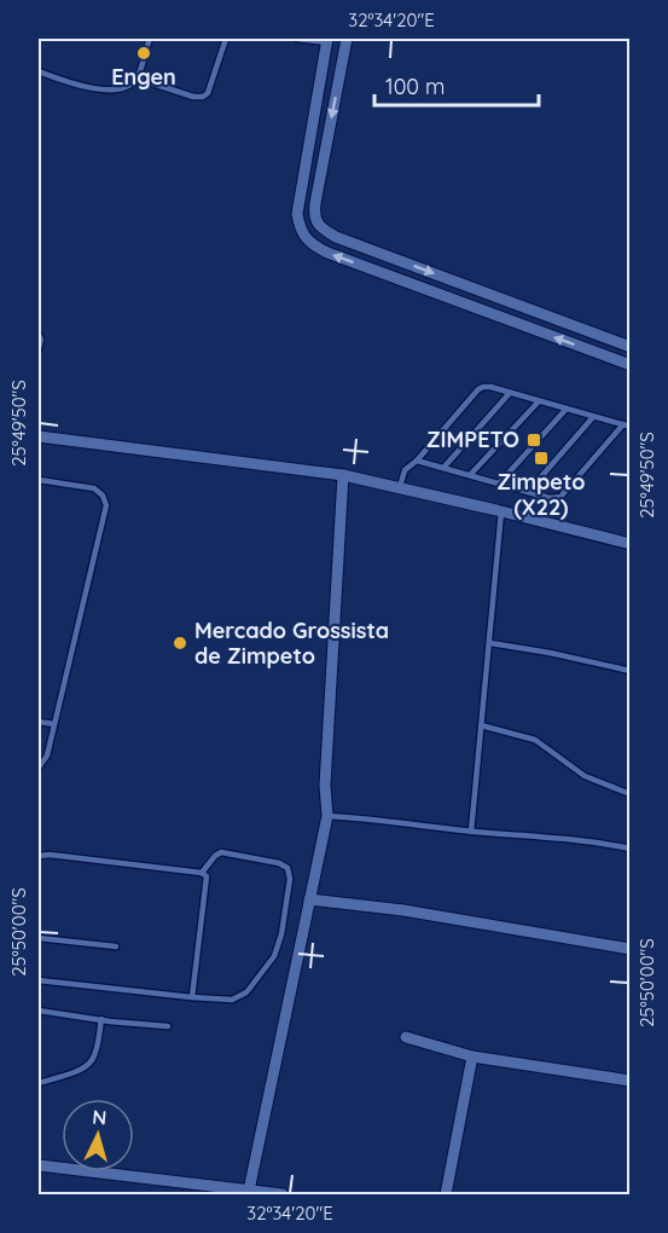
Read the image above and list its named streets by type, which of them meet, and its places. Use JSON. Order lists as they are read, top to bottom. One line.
{"places":{"other":["Engen","Mercado Grossista de Zimpeto"],"transit":["ZIMPETO","Zimpeto (X22)"]},"scale_bar":"100 m","north":"top","coordinates":["32°34'20\"E","25°49'50\"S","25°50'00\"S"]}
